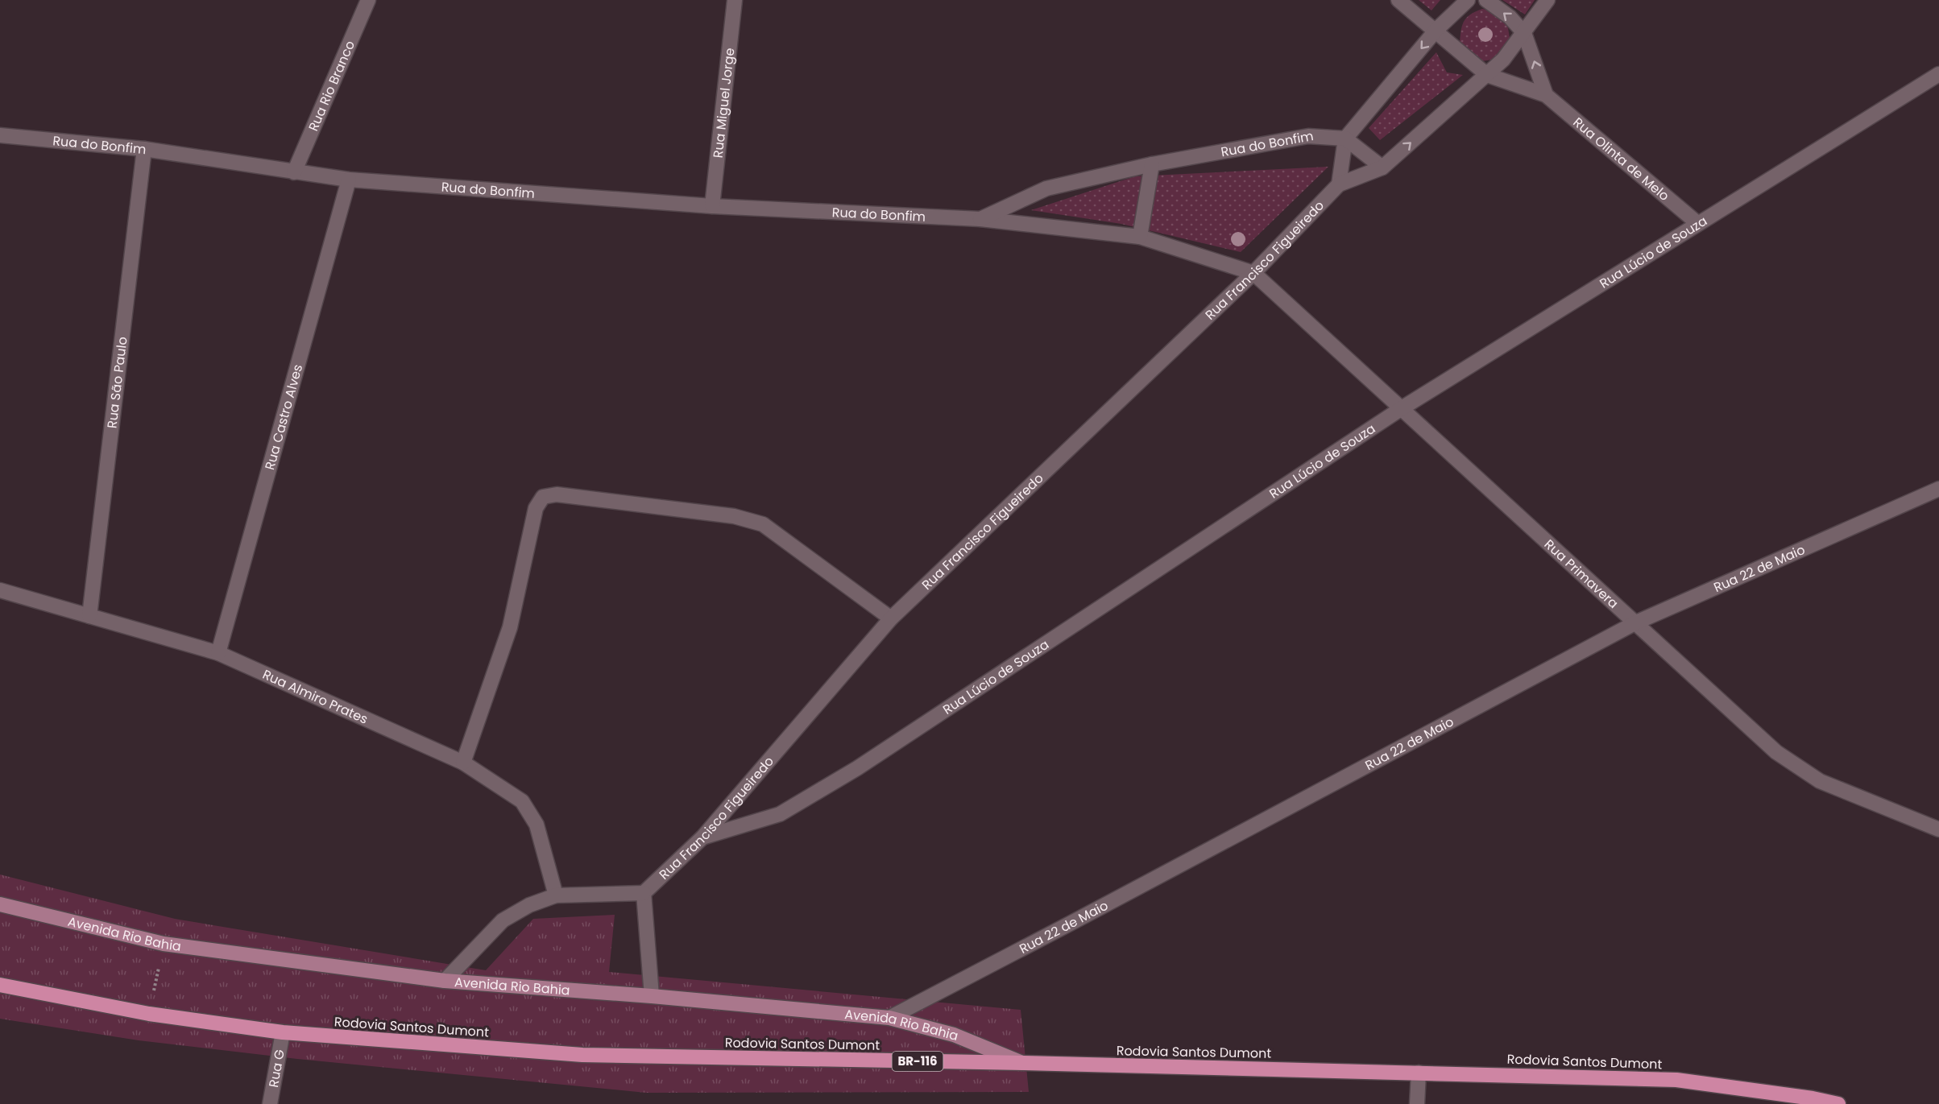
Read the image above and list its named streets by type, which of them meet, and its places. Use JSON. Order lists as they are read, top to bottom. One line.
{"streets":{"highway":["Rodovia Santos Dumont","BR-116"],"main road":["Avenida Rio Bahia"],"street":["Rua Rio Branco","Rua Miguel Jorge","Rua do Bonfim","Rua Olinta de Melo","Rua Lúcio de Souza","Rua Francisco Figueiredo","Rua São Paulo","Rua Castro Alves","Rua 22 de Maio","Rua Primavera","Rua Almiro Prates","Rua G"]},"crossings":[["Rua Rio Branco","Rua do Bonfim"],["Rua Miguel Jorge","Rua do Bonfim"],["Rua do Bonfim","Rua Francisco Figueiredo"],["Rua do Bonfim","Rua São Paulo"],["Rua do Bonfim","Rua Castro Alves"],["Rua do Bonfim","Rua Primavera"],["Rua Olinta de Melo","Rua Lúcio de Souza"],["Rua Olinta de Melo","Rua Francisco Figueiredo"],["Rua Lúcio de Souza","Rua Francisco Figueiredo"],["Rua Lúcio de Souza","Rua Primavera"],["Rua Francisco Figueiredo","Rua Primavera"],["Rua São Paulo","Rua Almiro Prates"],["Rua Castro Alves","Rua Almiro Prates"],["Rua 22 de Maio","Rua Primavera"],["Rua 22 de Maio","Avenida Rio Bahia"],["Avenida Rio Bahia","Rodovia Santos Dumont"],["Rodovia Santos Dumont","Rua G"]]}
